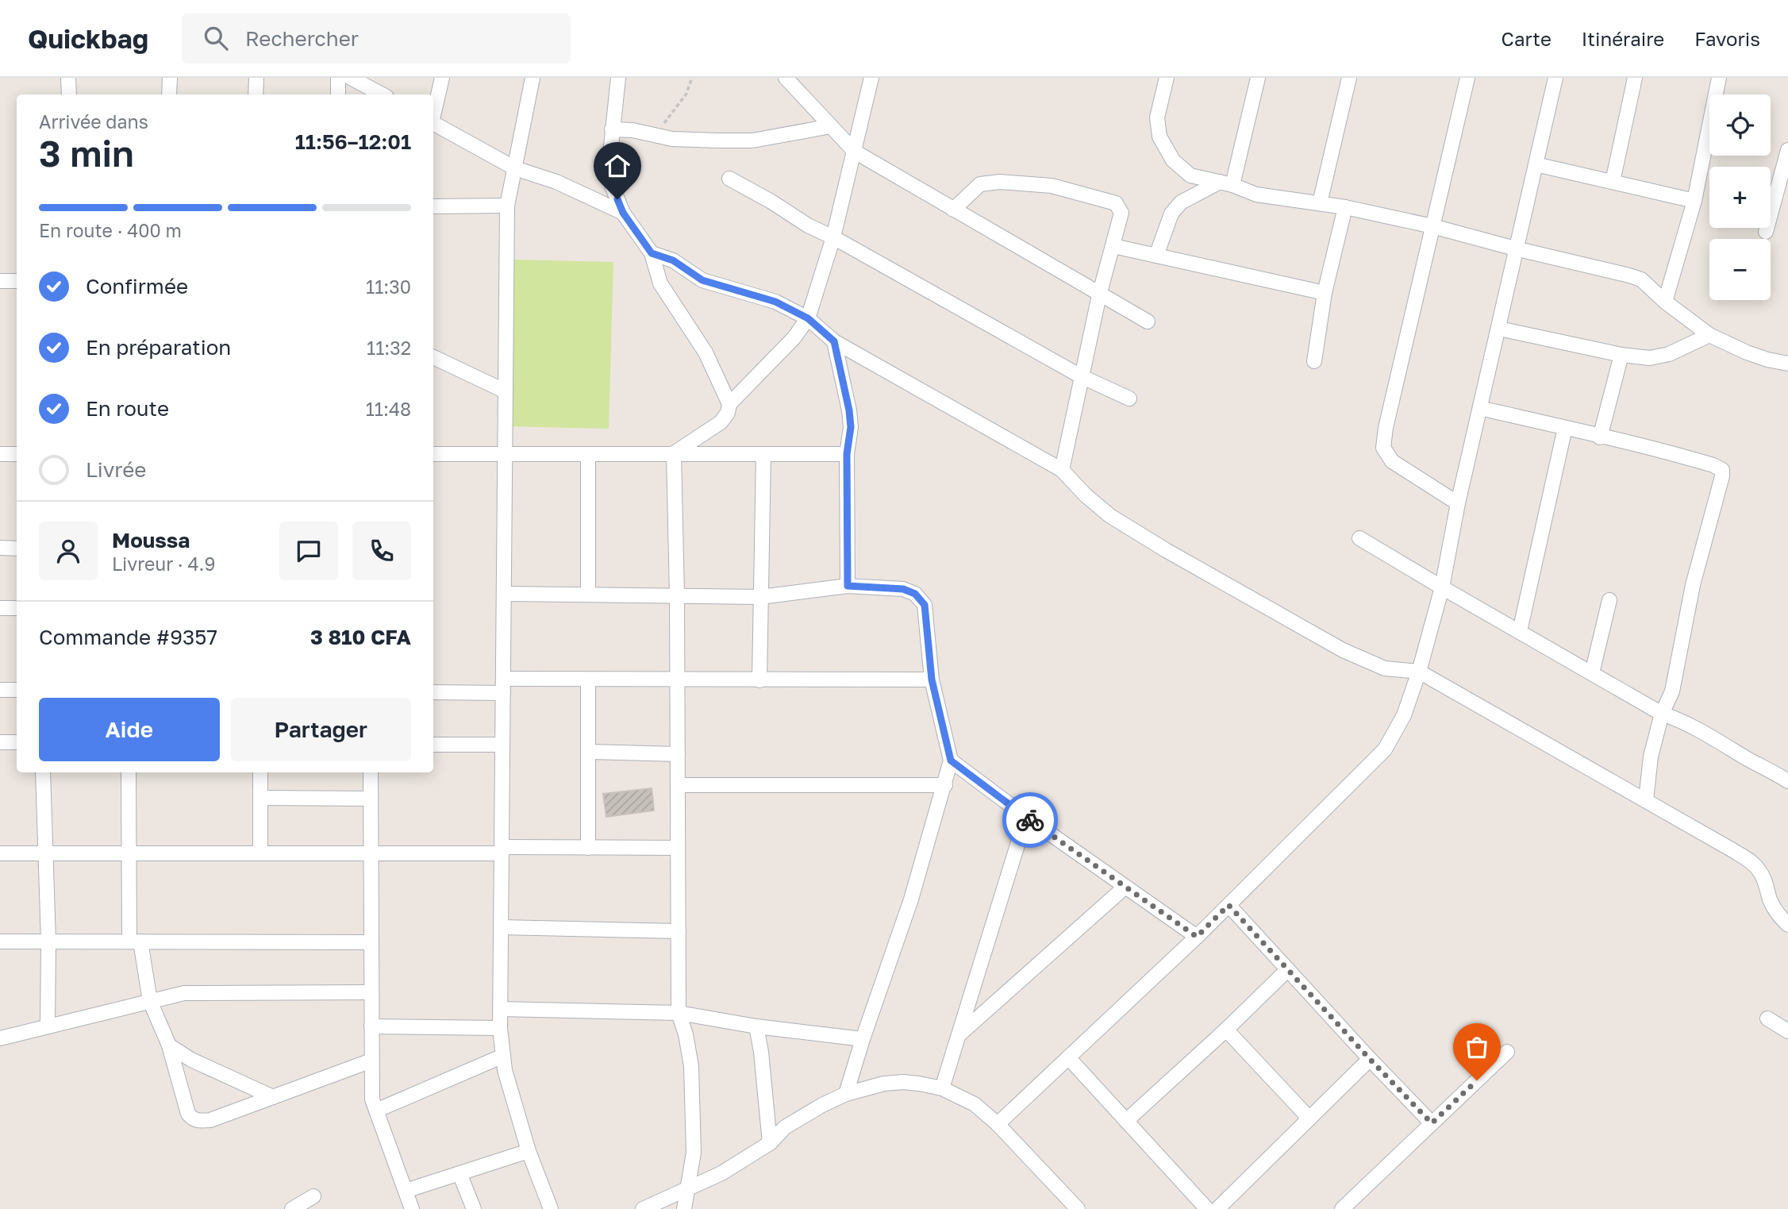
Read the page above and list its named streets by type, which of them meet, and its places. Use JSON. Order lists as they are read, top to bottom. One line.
{"page":{"header":"Quickbag","search":"Rechercher","nav":["Carte","Itinéraire","Favoris"],"map_buttons":["+","−"],"heading":["3 min","Arrivée dans","11:56–12:01"],"panel":["Moussa","Livreur · 4.9","Commande #9357","3 810 CFA"],"bar":"En route · 400 m","list":[["Confirmée","11:30"],["En préparation","11:32"],["En route","11:48"],"Livrée"],"buttons":["Aide","Partager"]}}
